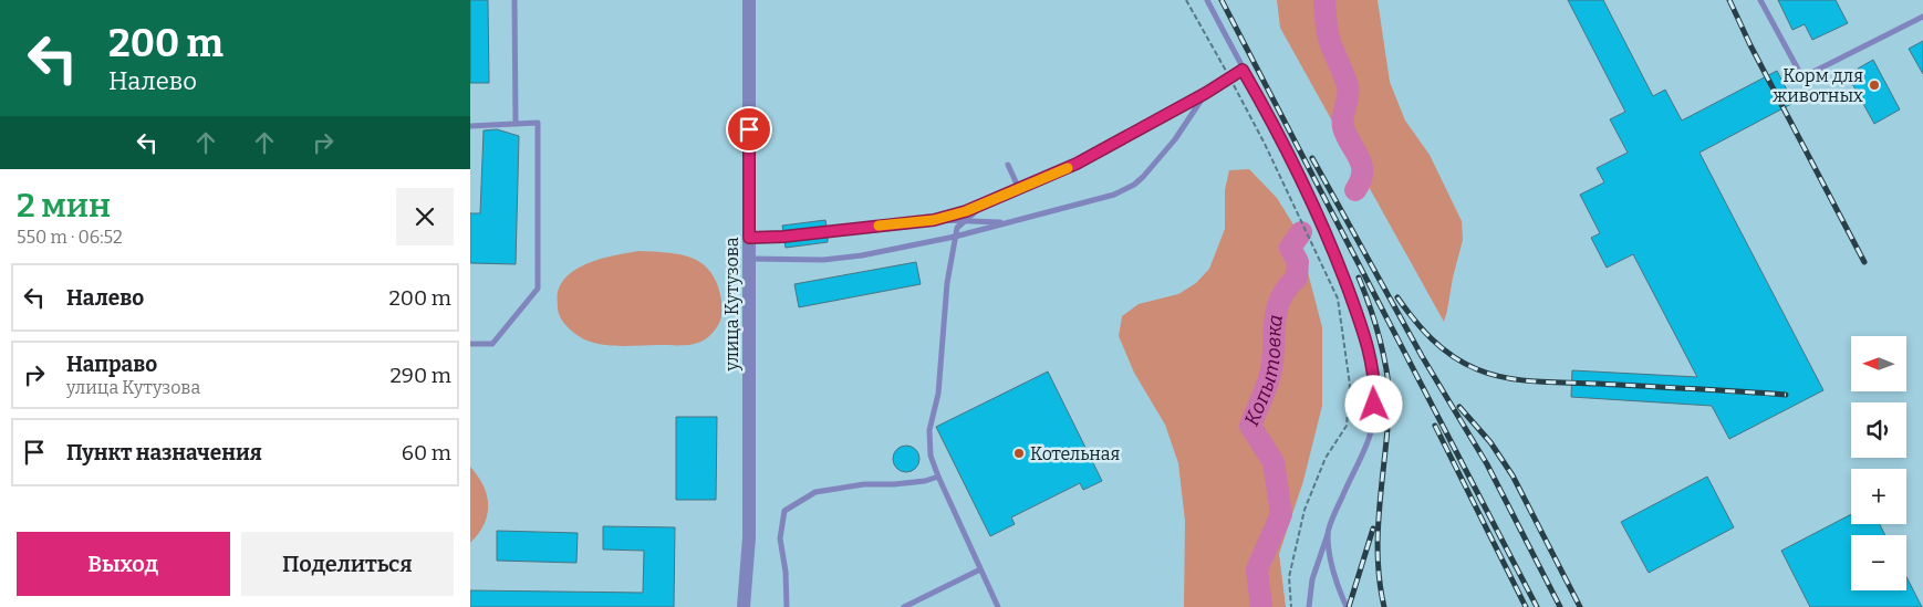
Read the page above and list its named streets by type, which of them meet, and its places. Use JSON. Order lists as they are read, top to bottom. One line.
{"streets":{"street":["улица Кутузова"]},"water":["Копытовка"],"places":["Корм для животных","Котельная"],"north":"left","page":{"turn":["200 m","Налево"],"heading":["2 мин","550 m · 06:52"],"list":[{"name":"Налево","value":"200 m"},{"name":"Направо","note":"улица Кутузова","value":"290 m"},{"name":"Пункт назначения","value":"60 m"}],"map_buttons":["+","−"],"buttons":["Выход","Поделиться"]}}
